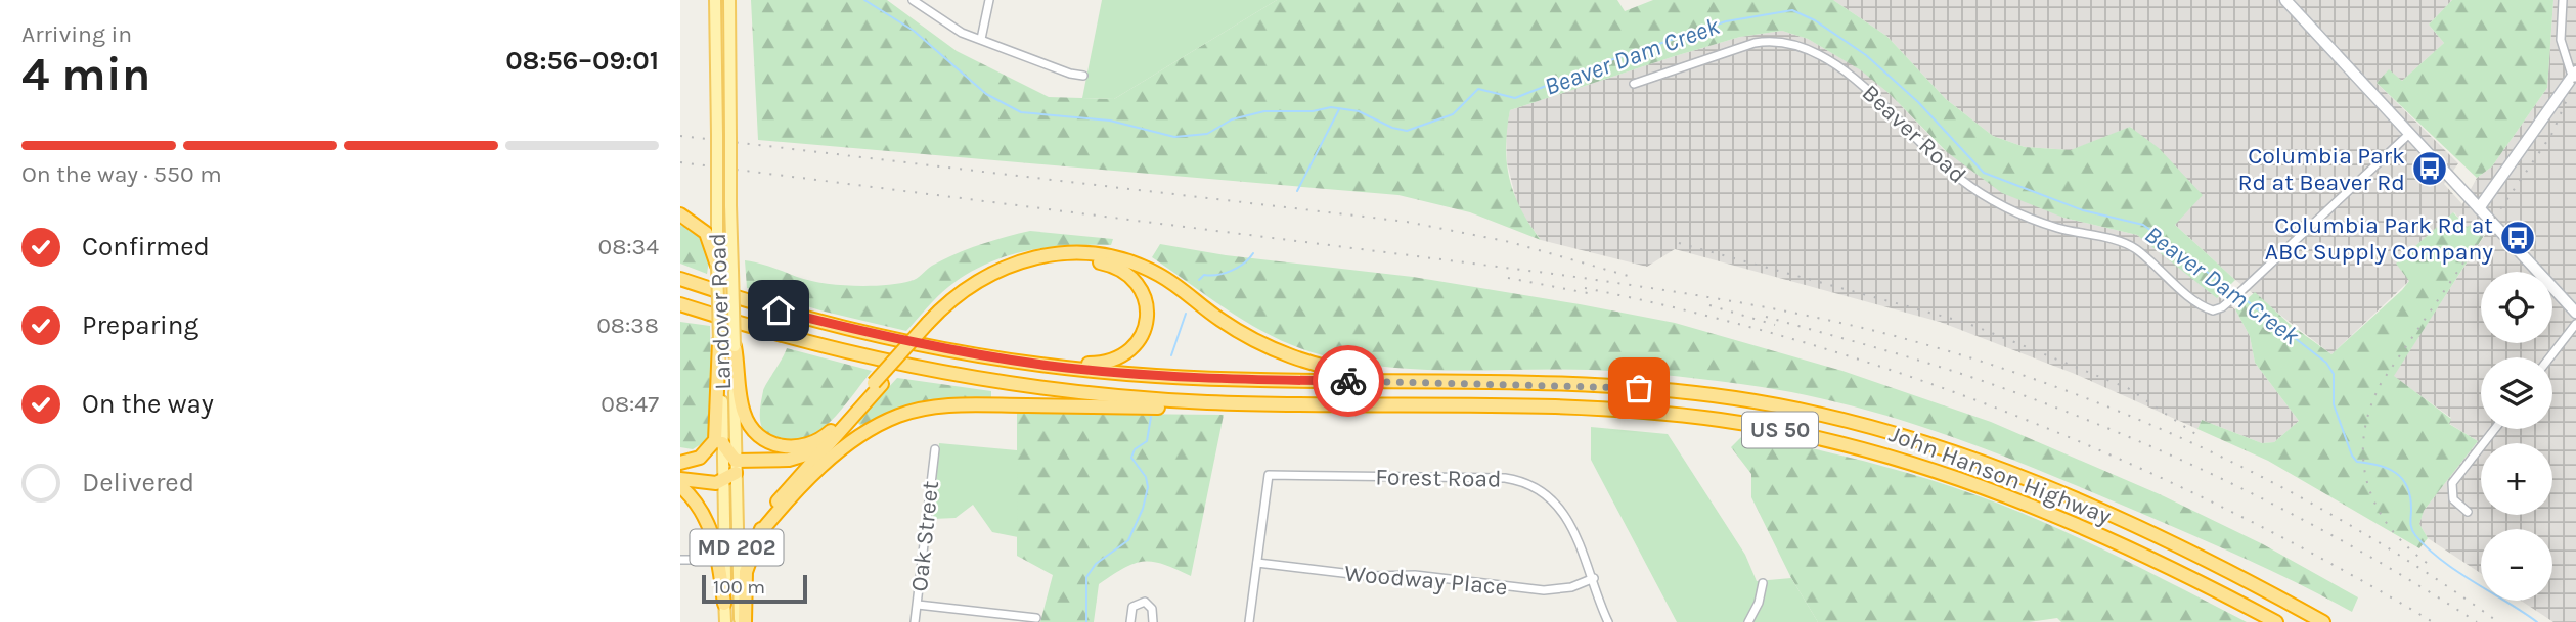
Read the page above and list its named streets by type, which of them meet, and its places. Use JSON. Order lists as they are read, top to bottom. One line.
{"streets":{"highway":["US 50","John Hanson Highway"],"main road":["Landover Road","MD 202"],"street":["Beaver Road","Forest Road","Oak Street","Woodway Place"]},"crossings":[["Forest Road","Woodway Place"]],"water":["Beaver Dam Creek"],"places":{"bus stop":["Columbia Park Rd at Beaver Rd","Columbia Park Rd at ABC Supply Company"]},"scale_bar":"100 m","page":{"heading":["4 min","Arriving in","08:56–09:01"],"bar":"On the way · 550 m","list":[["Confirmed","08:34"],["Preparing","08:38"],["On the way","08:47"],"Delivered"],"map_buttons":["+","−"],"scale":"100 m"}}
